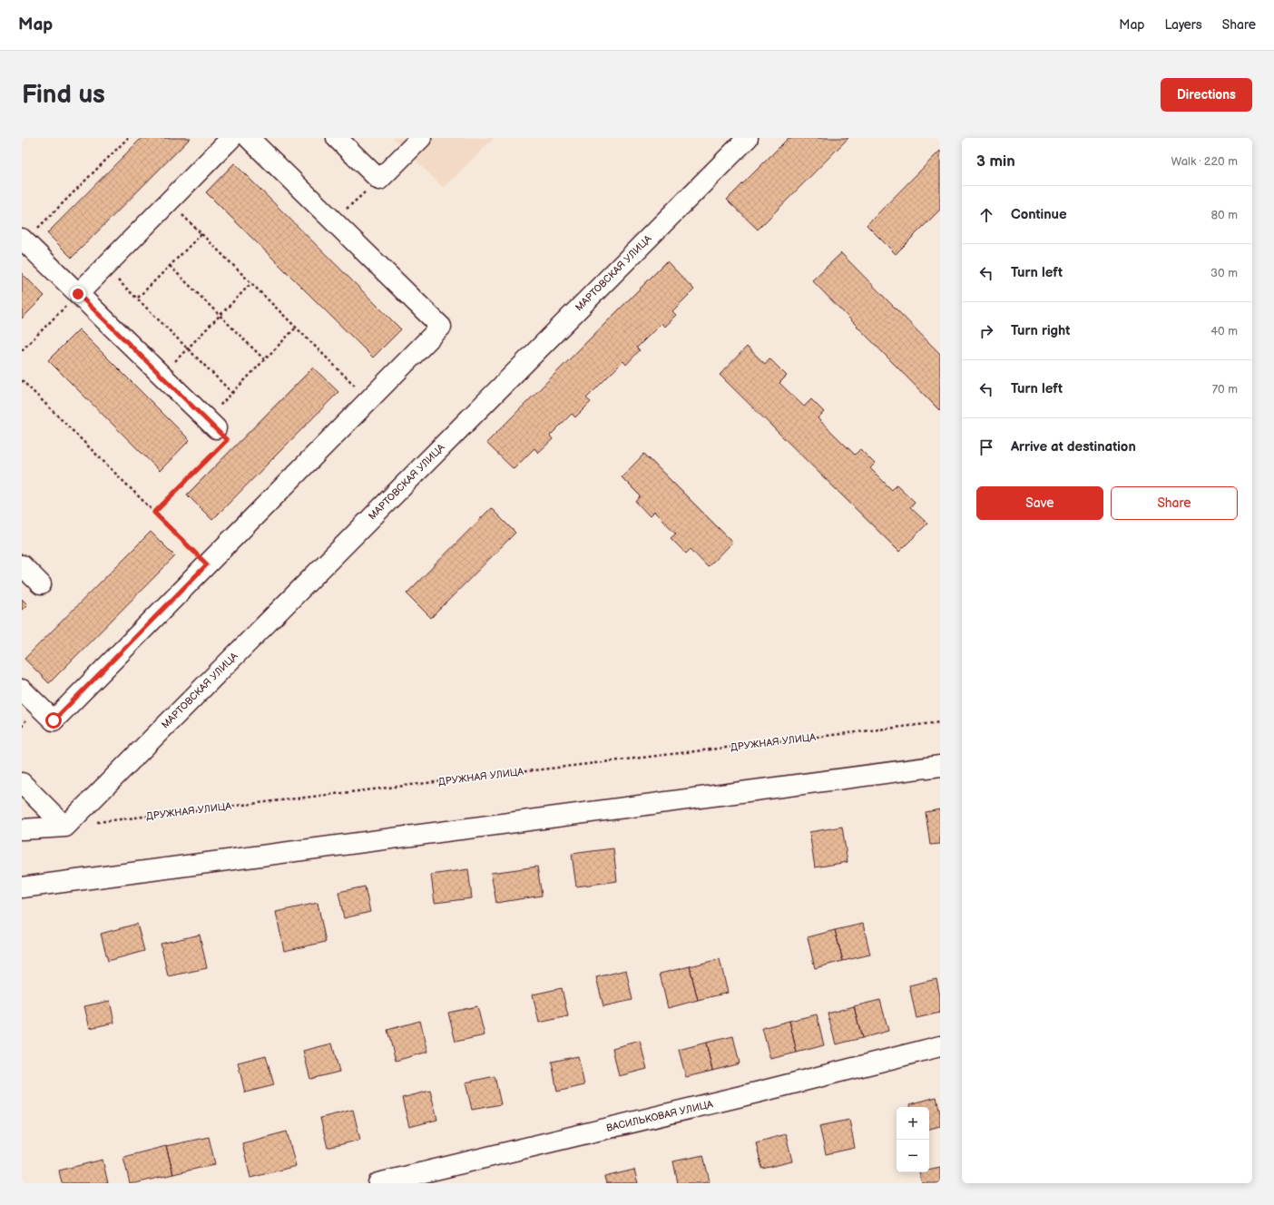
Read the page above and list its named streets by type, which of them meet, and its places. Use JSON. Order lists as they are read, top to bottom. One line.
{"streets":{"street":["МАРТОВСКАЯ УЛИЦА","ВАСИЛЬКОВАЯ УЛИЦА"],"path":["ДРУЖНАЯ УЛИЦА"]},"page":{"header":"Map","nav":["Map","Layers","Share"],"buttons":["Directions",["Save","Share"]],"title":"Find us","heading":["3 min","Walk · 220 m"],"list":[["Continue","80 m"],["Turn left","30 m"],["Turn right","40 m"],["Turn left","70 m"],"Arrive at destination"],"map_buttons":["+","−"]}}
